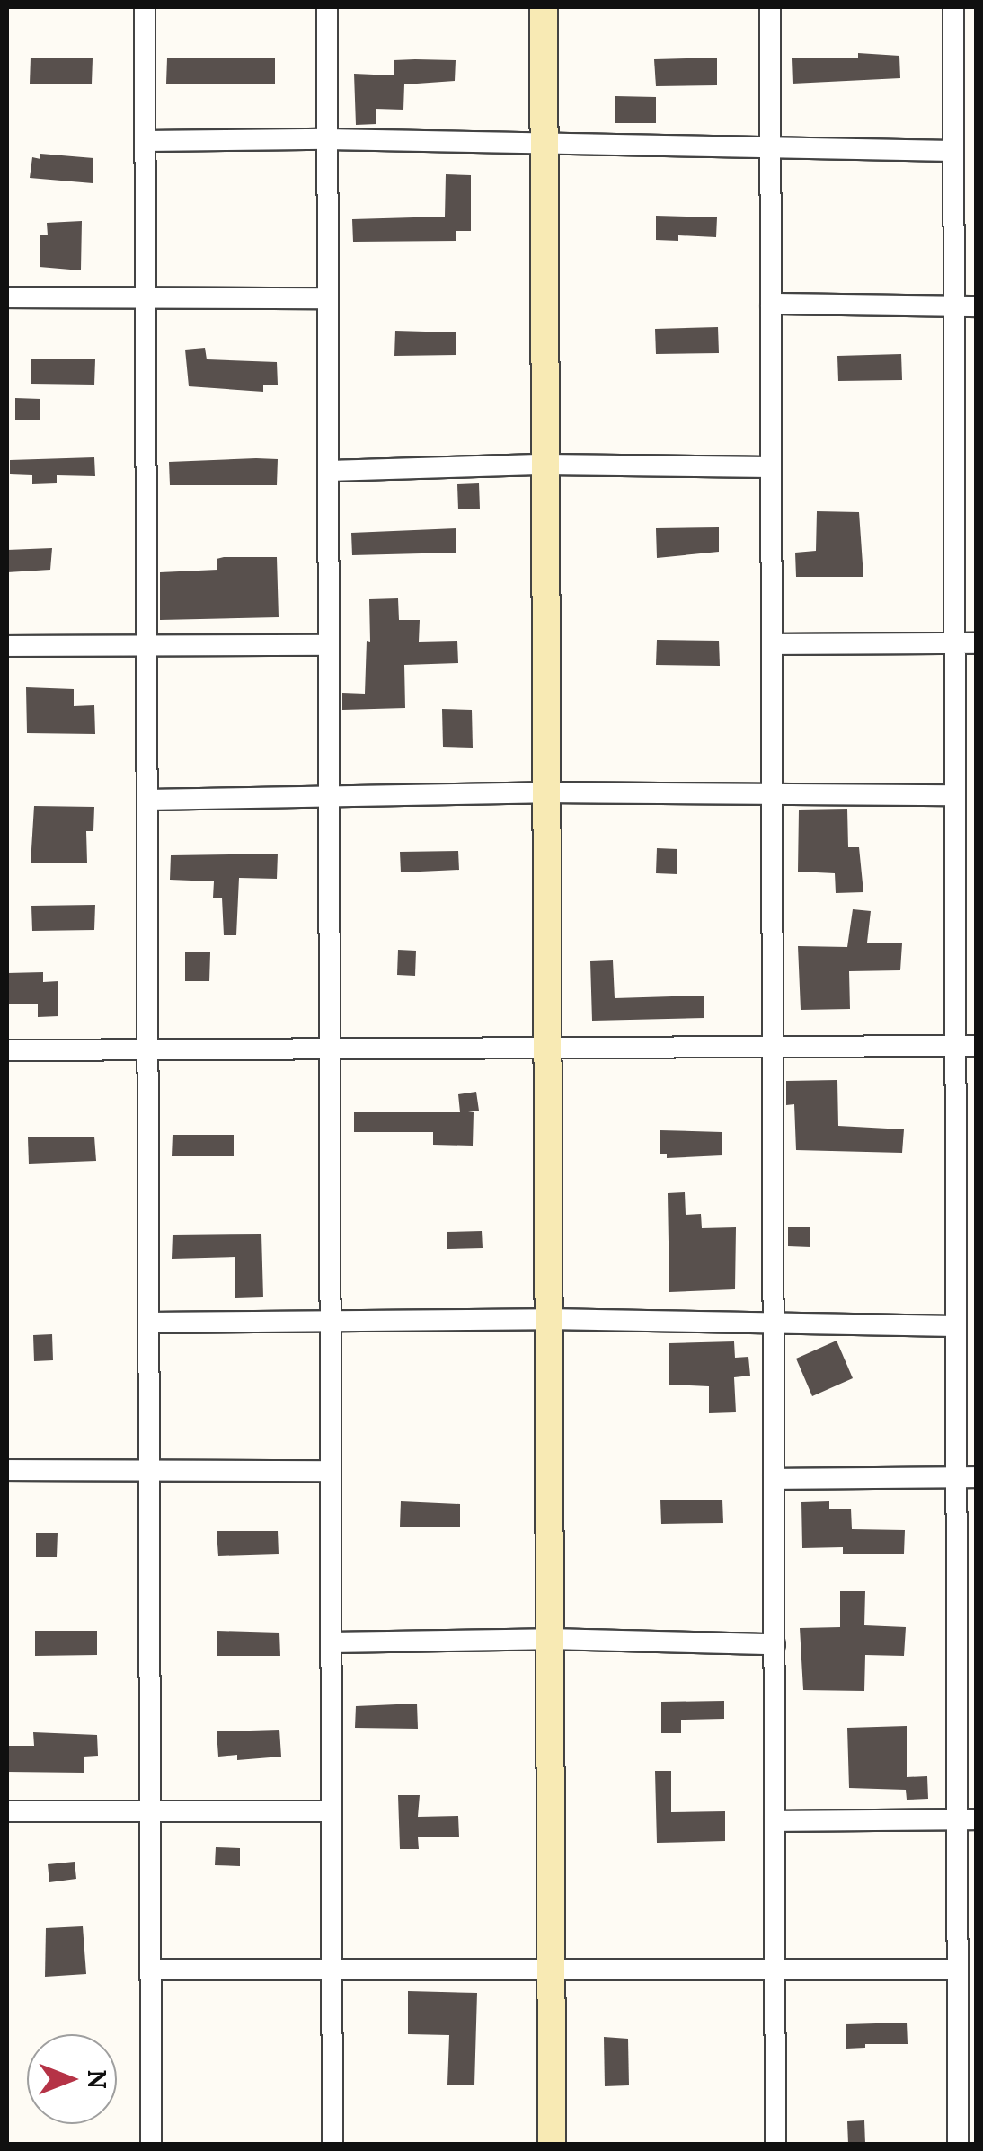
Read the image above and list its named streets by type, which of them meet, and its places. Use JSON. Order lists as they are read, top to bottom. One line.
{"north":"right"}
